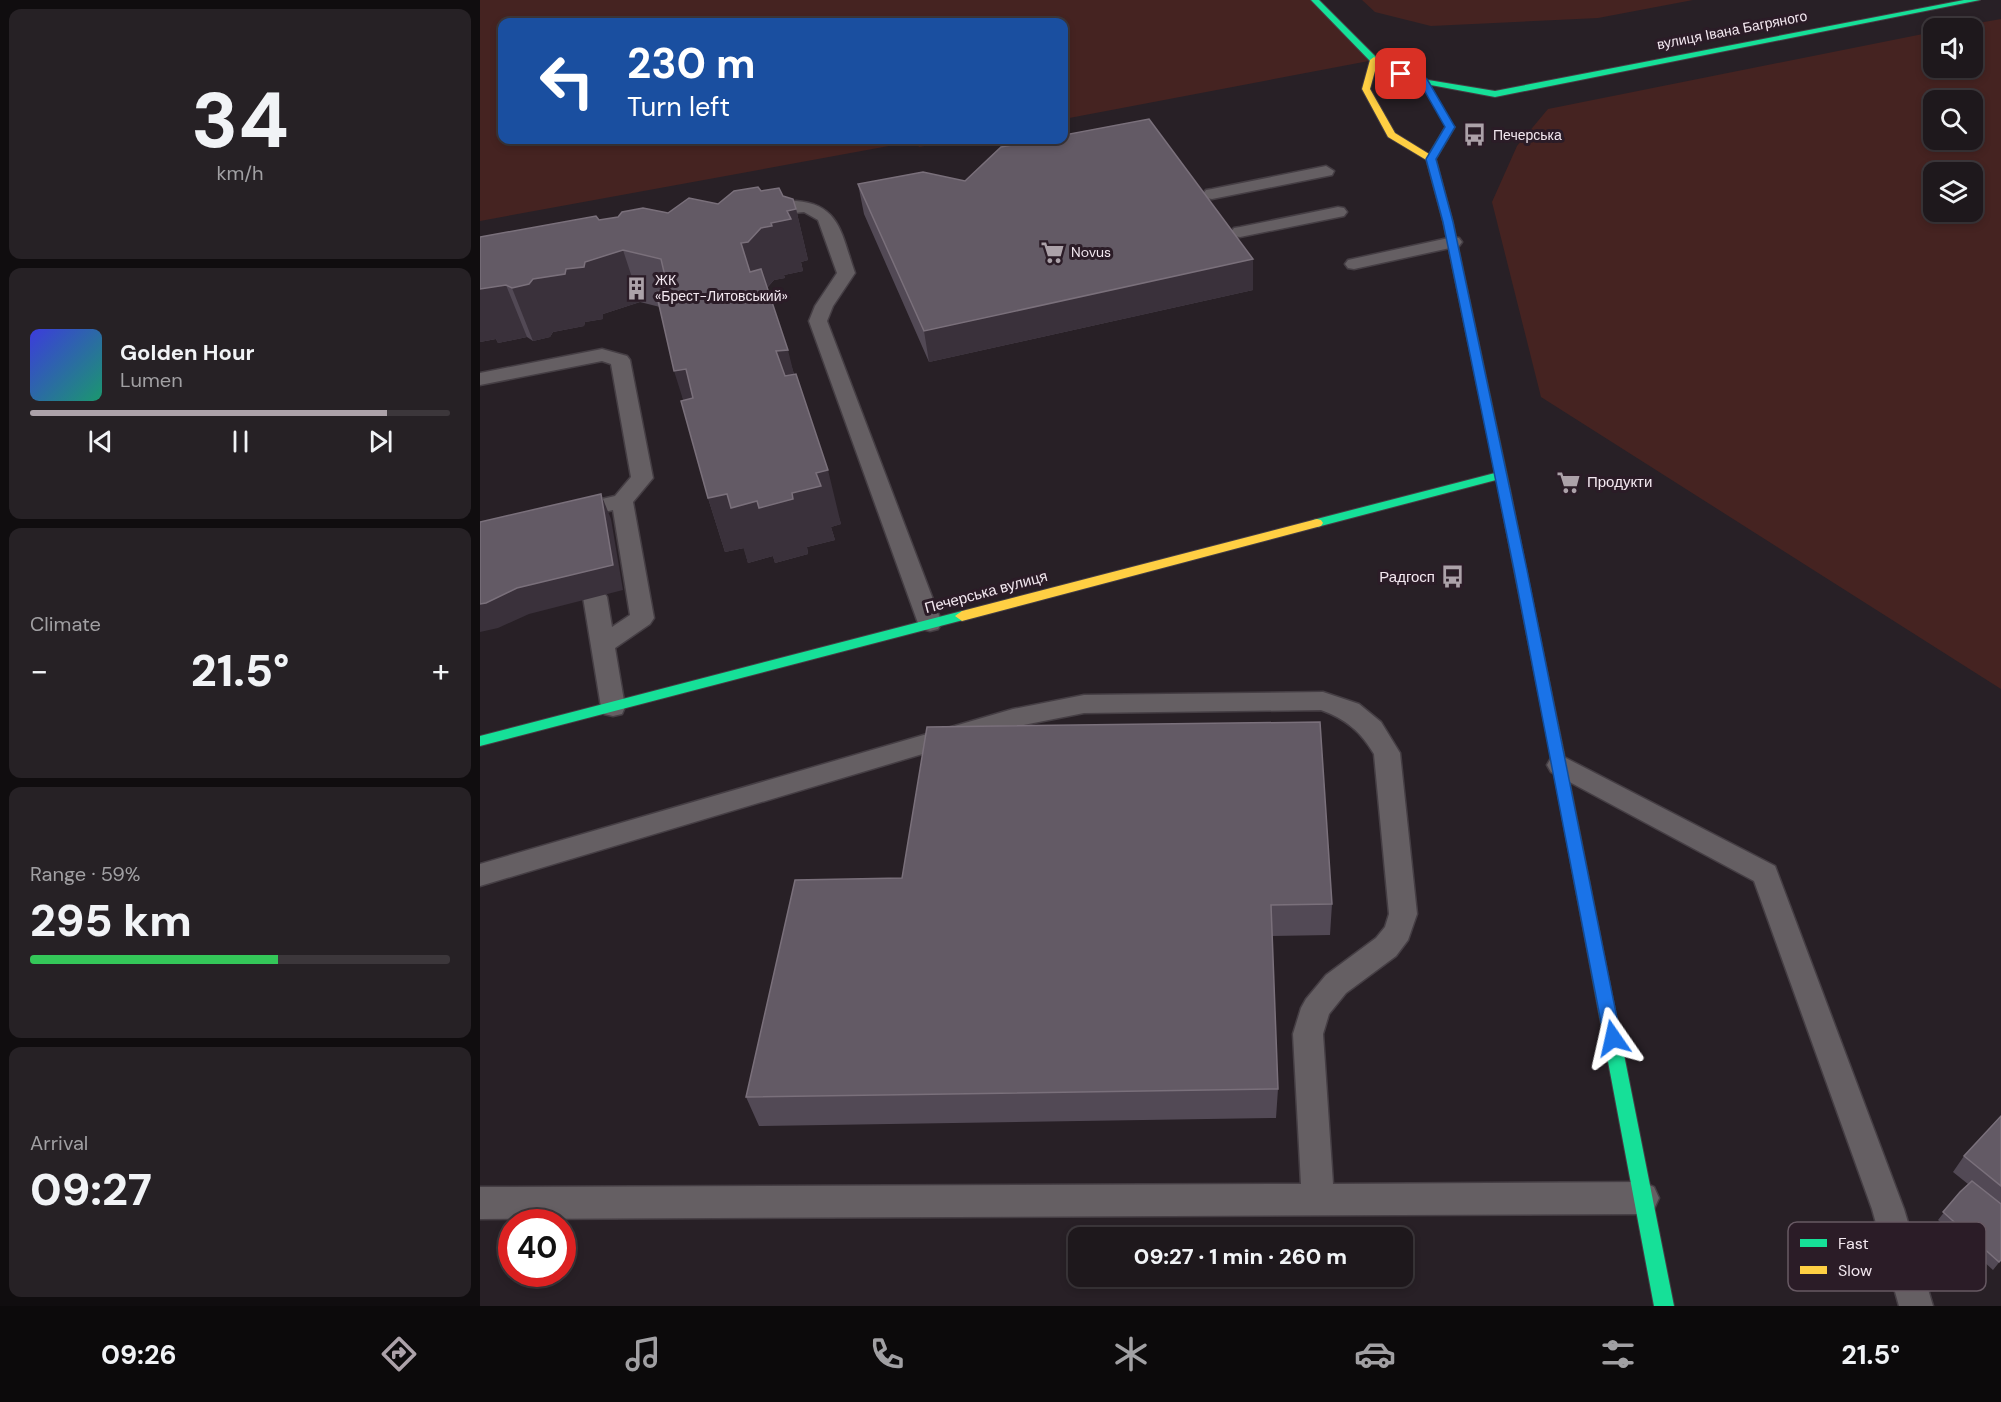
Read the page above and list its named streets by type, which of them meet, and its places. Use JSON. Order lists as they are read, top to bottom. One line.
{"streets":{"street":["вулиця Івана Багряного","Печерська вулиця"]},"places":{"bus stop":["Печерська","Радгосп"],"supermarket":["Novus","Продукти"],"building":["ЖК «Брест-Литовський»"]},"legend":["Fast","Slow"],"page":{"tile":[["34","km/h"],"Climate",["Range · 59%","295 km"],["Arrival","09:27"]],"turn":["230 m","Turn left"],"song":["Golden Hour","Lumen"],"heat":["−","21.5°","+"],"limit":"40","trip":"09:27 · 1 min · 260 m","tabs":["09:26","21.5°"]}}
